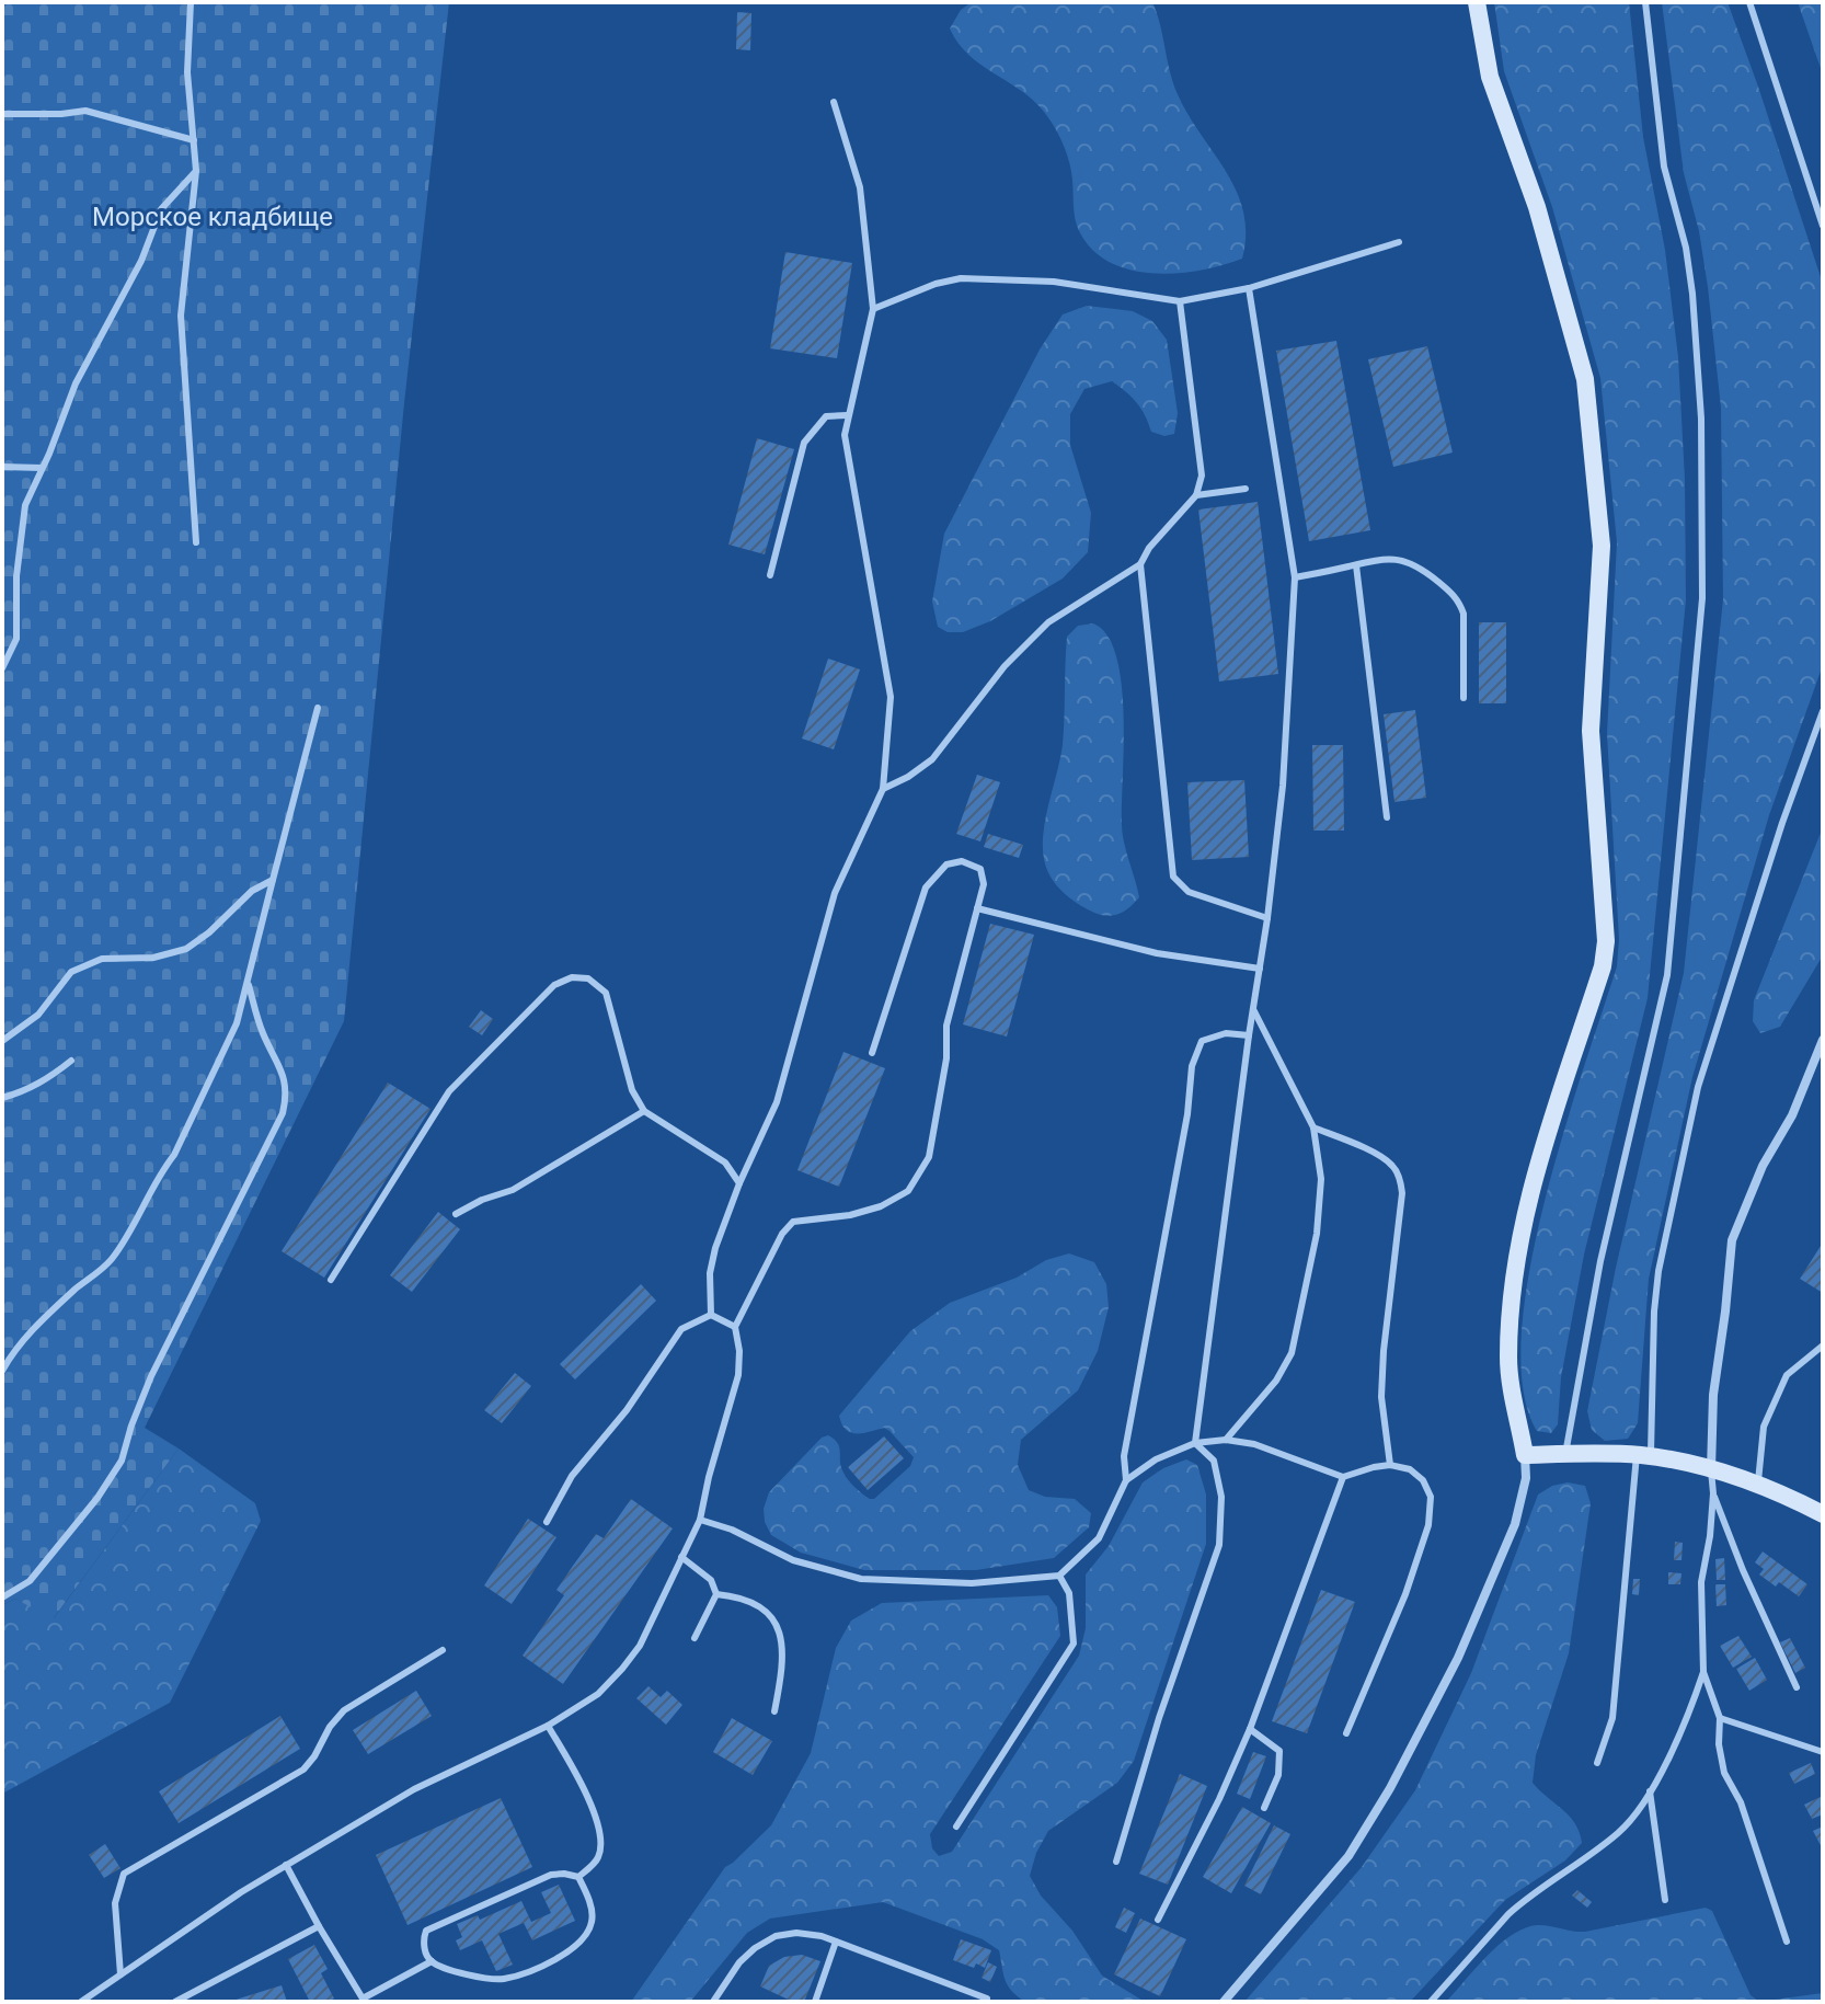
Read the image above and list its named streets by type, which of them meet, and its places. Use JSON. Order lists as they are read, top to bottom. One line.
{"parks":["Морское кладбище"]}
